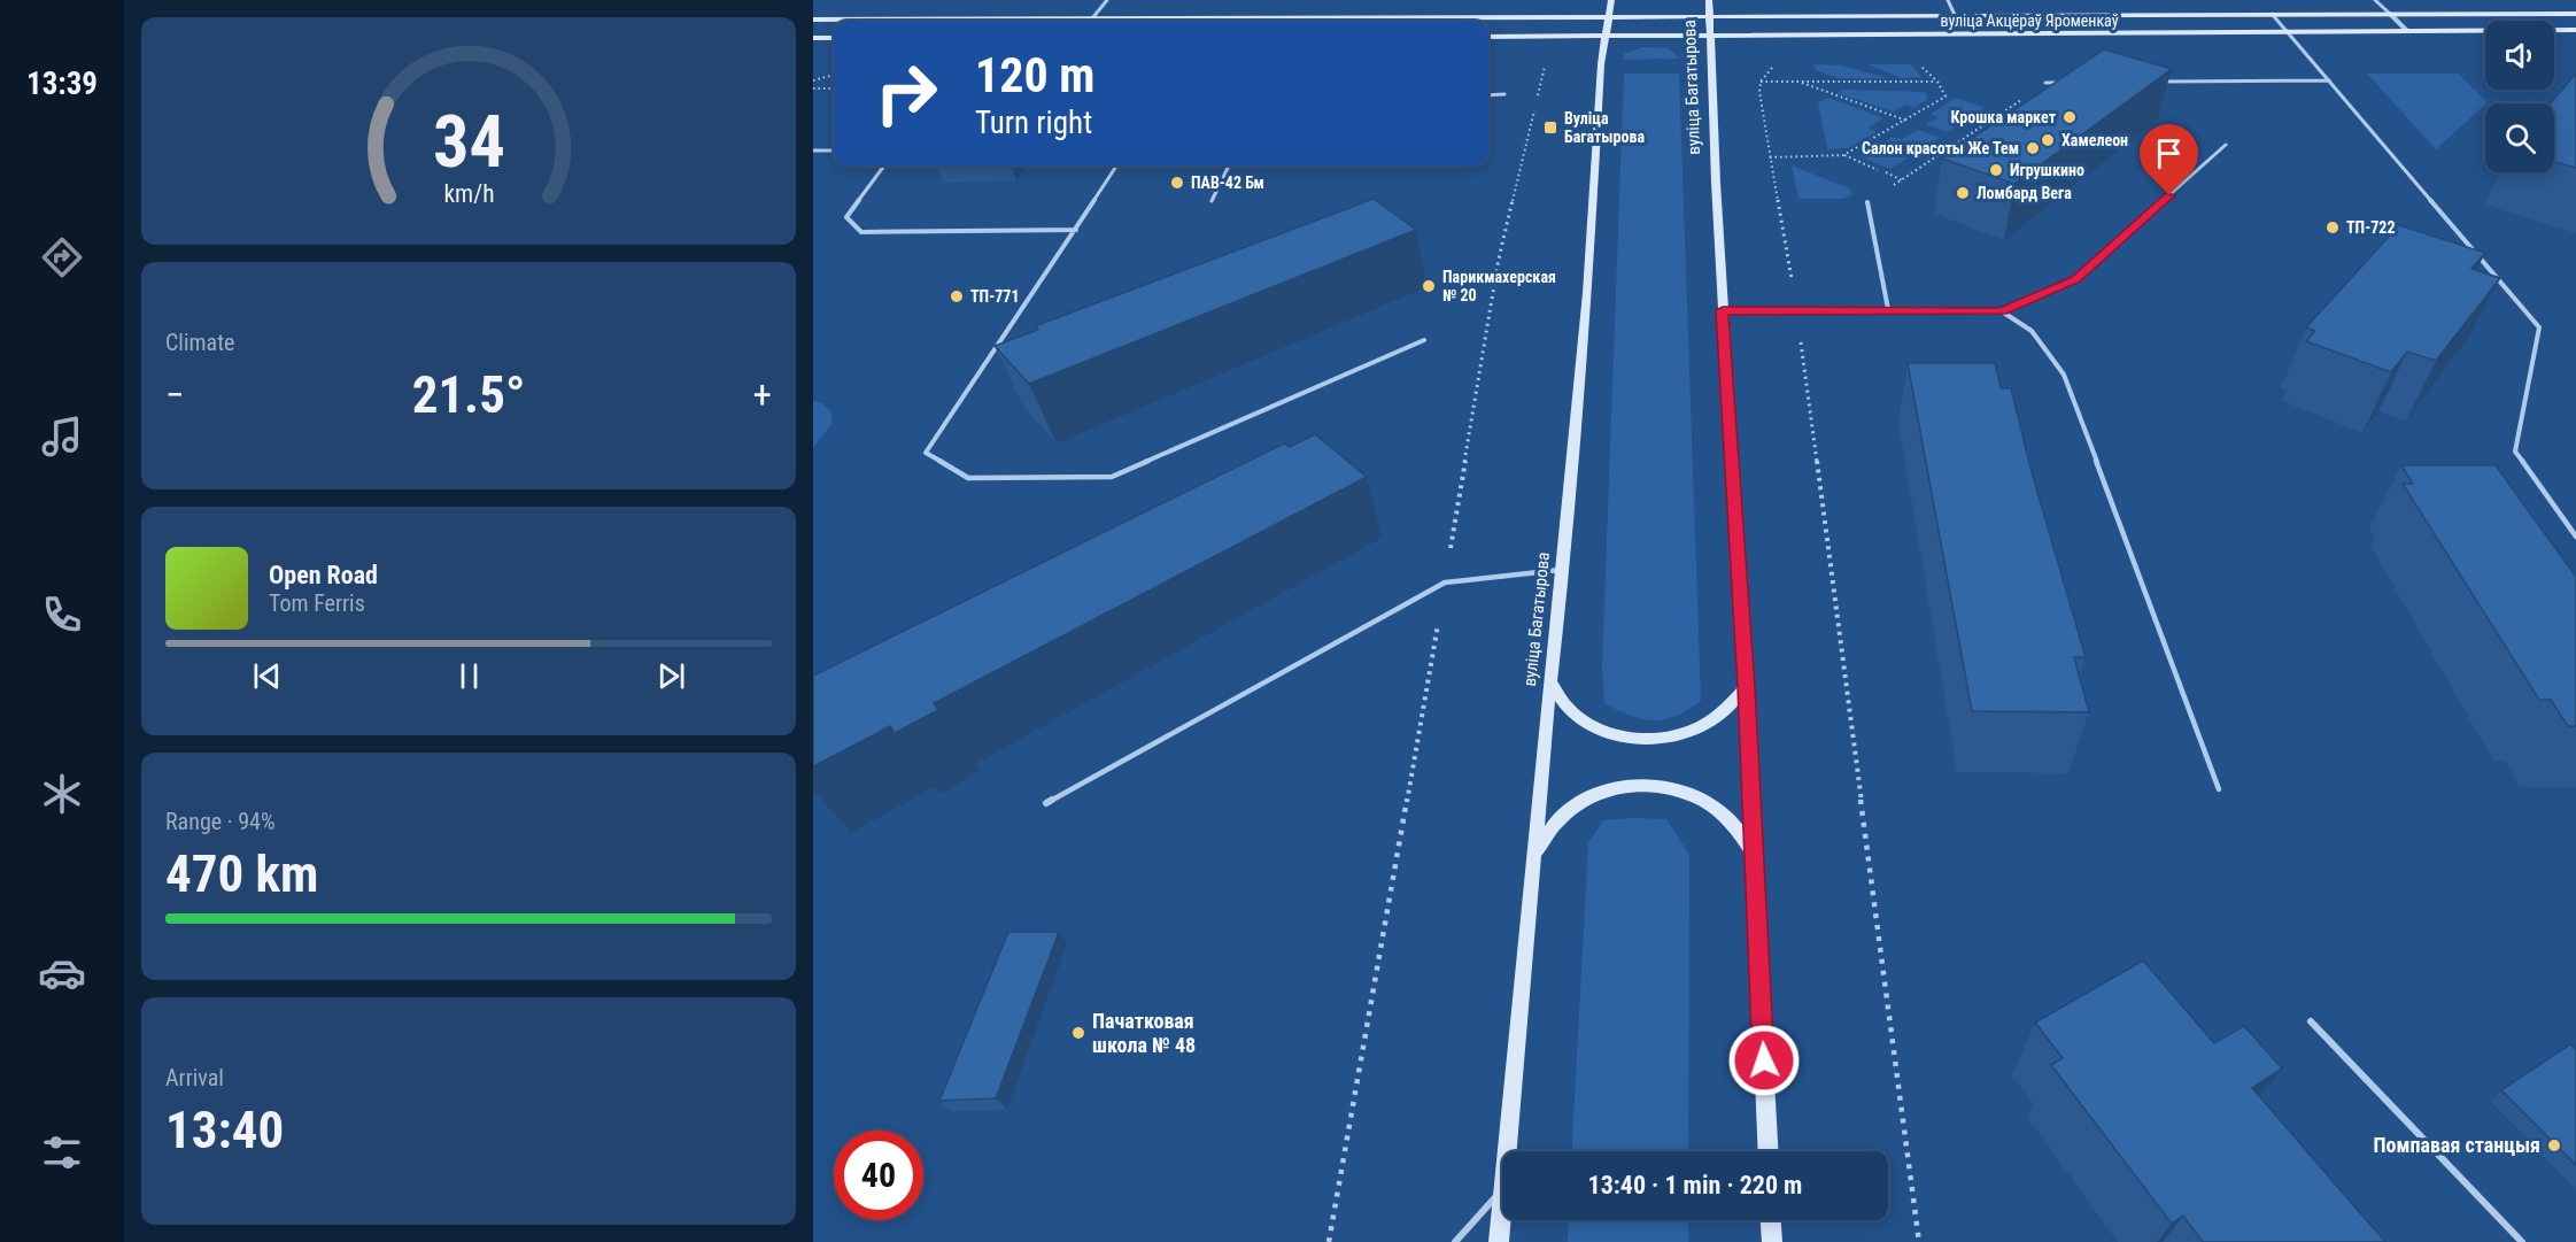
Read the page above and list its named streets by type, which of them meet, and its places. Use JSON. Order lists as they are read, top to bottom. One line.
{"streets":{"street":["вуліца Акцёраў Яроменкаў","вуліца Багатырова"]},"crossings":[["вуліца Акцёраў Яроменкаў","вуліца Багатырова"]],"places":{"other":["Крошка маркет","Хамелеон","Салон красоты Же Тем","Игрушкино","ПАВ-42 Бм","Ломбард Вега","ТП-722","Парикмахерская № 20","ТП-771","Пачатковая школа № 48","Помпавая станцыя"],"transit":["Вуліца Багатырова"]},"page":{"tabs":"13:39","turn":["120 m","Turn right"],"tile":["Climate",["Range · 94%","470 km"],["Arrival","13:40"]],"heat":["−","21.5°","+"],"song":["Open Road","Tom Ferris"],"limit":"40","trip":"13:40 · 1 min · 220 m","gauge":["34","km/h"]}}
